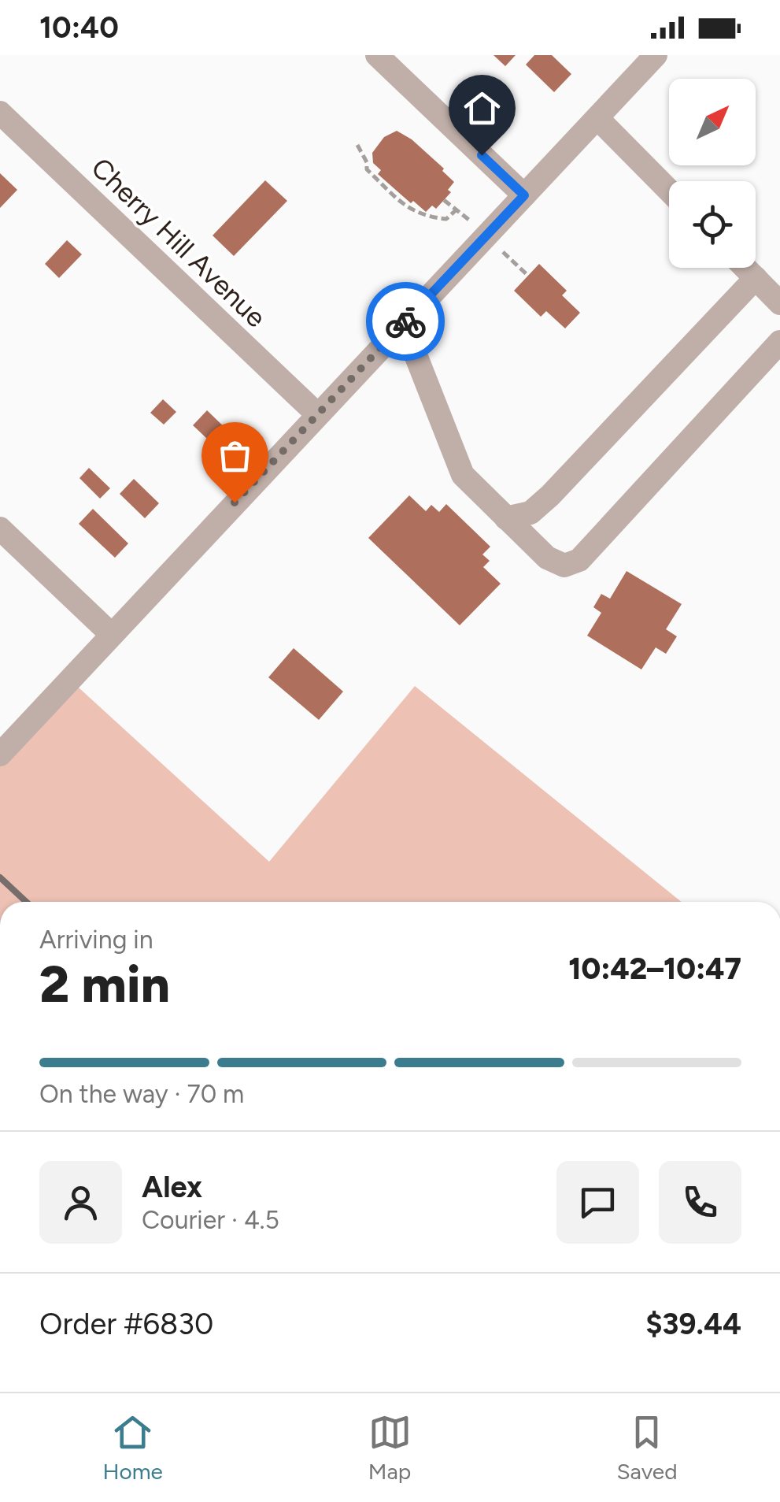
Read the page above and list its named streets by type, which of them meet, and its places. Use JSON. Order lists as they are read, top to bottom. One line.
{"streets":{"street":["Cherry Hill Avenue"]},"north":"top right","page":{"status":"10:40","heading":["2 min","Arriving in","10:42–10:47"],"panel":["Alex","Courier · 4.5","Order #6830","$39.44"],"bar":"On the way · 70 m","tabs":["Home","Map","Saved"]}}
